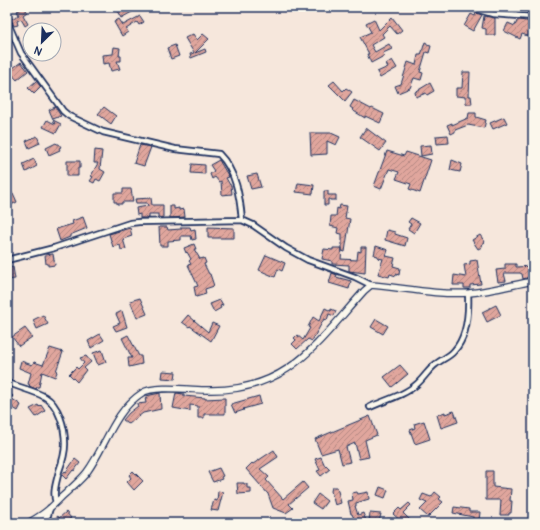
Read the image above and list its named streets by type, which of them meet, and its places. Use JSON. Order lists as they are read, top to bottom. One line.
{"north":"bottom left"}
